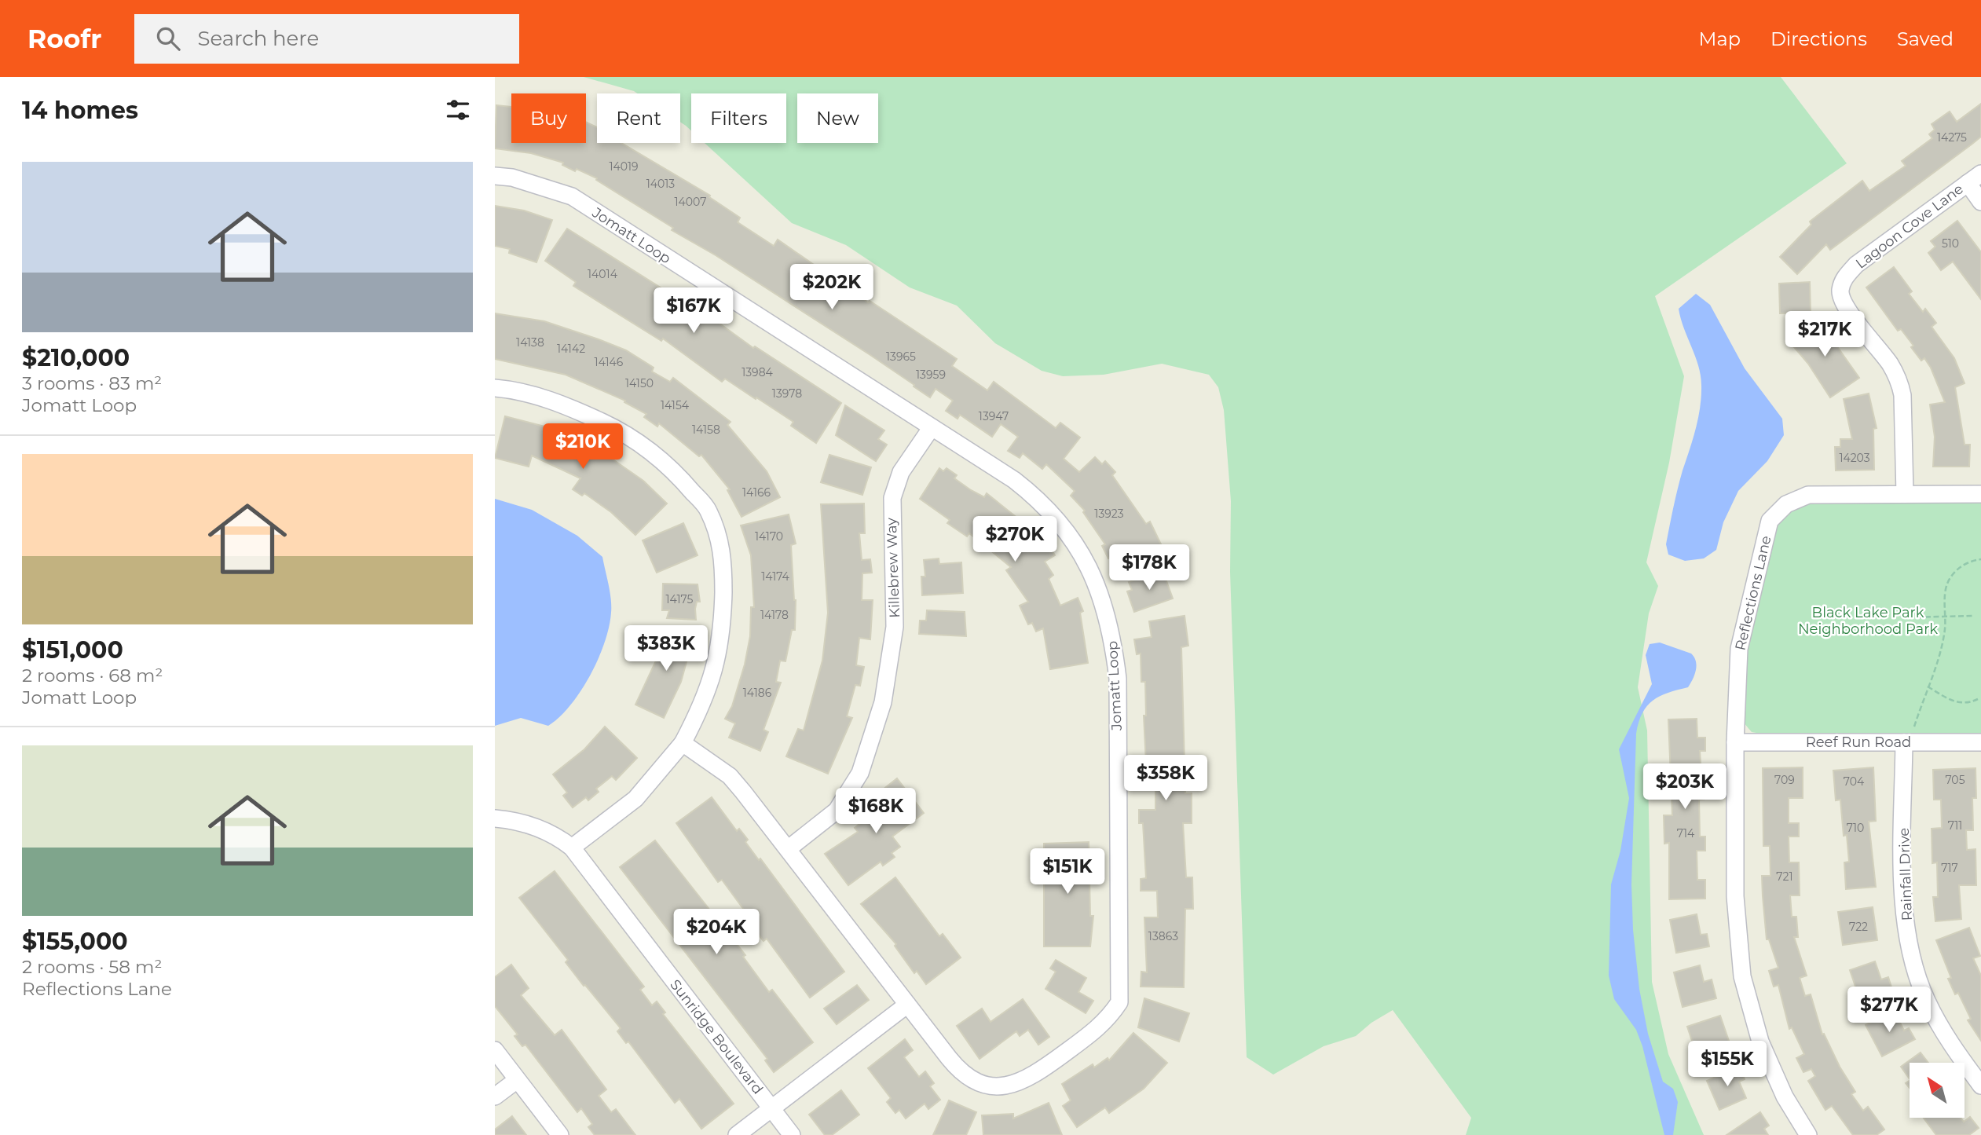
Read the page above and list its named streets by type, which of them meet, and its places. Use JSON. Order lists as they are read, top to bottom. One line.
{"streets":{"street":["Lagoon Cove Lane","Jomatt Loop","Killebrew Way","Reflections Lane","Reef Run Road","Rainfall Drive","Sunridge Boulevard"]},"crossings":[["Lagoon Cove Lane","Reflections Lane"],["Jomatt Loop","Killebrew Way"],["Reflections Lane","Reef Run Road"],["Reef Run Road","Rainfall Drive"]],"parks":["Black Lake Park Neighborhood Park"],"house_numbers":["14275","14019","14013","14007","510","14014","14138","14142","13965","14146","13984","13959","14150","13978","14154","13947","14158","14203","14166","13923","14170","14174","14175","14178","14186","709","705","704","711","710","714","717","721","722","13863"],"north":"top left","page":{"header":"Roofr","search":"Search here","nav":["Map","Directions","Saved"],"heading":"14 homes","chip":["Buy","Rent","Filters","New"],"list":[{"name":"$210,000","note":"3 rooms · 83 m² · Jomatt Loop"},{"name":"$151,000","note":"2 rooms · 68 m² · Jomatt Loop"},{"name":"$155,000","note":"2 rooms · 58 m² · Reflections Lane"}],"price":["$202K","$167K","$217K","$210K","$270K","$178K","$383K","$358K","$203K","$168K","$151K","$204K","$277K","$155K"]}}
